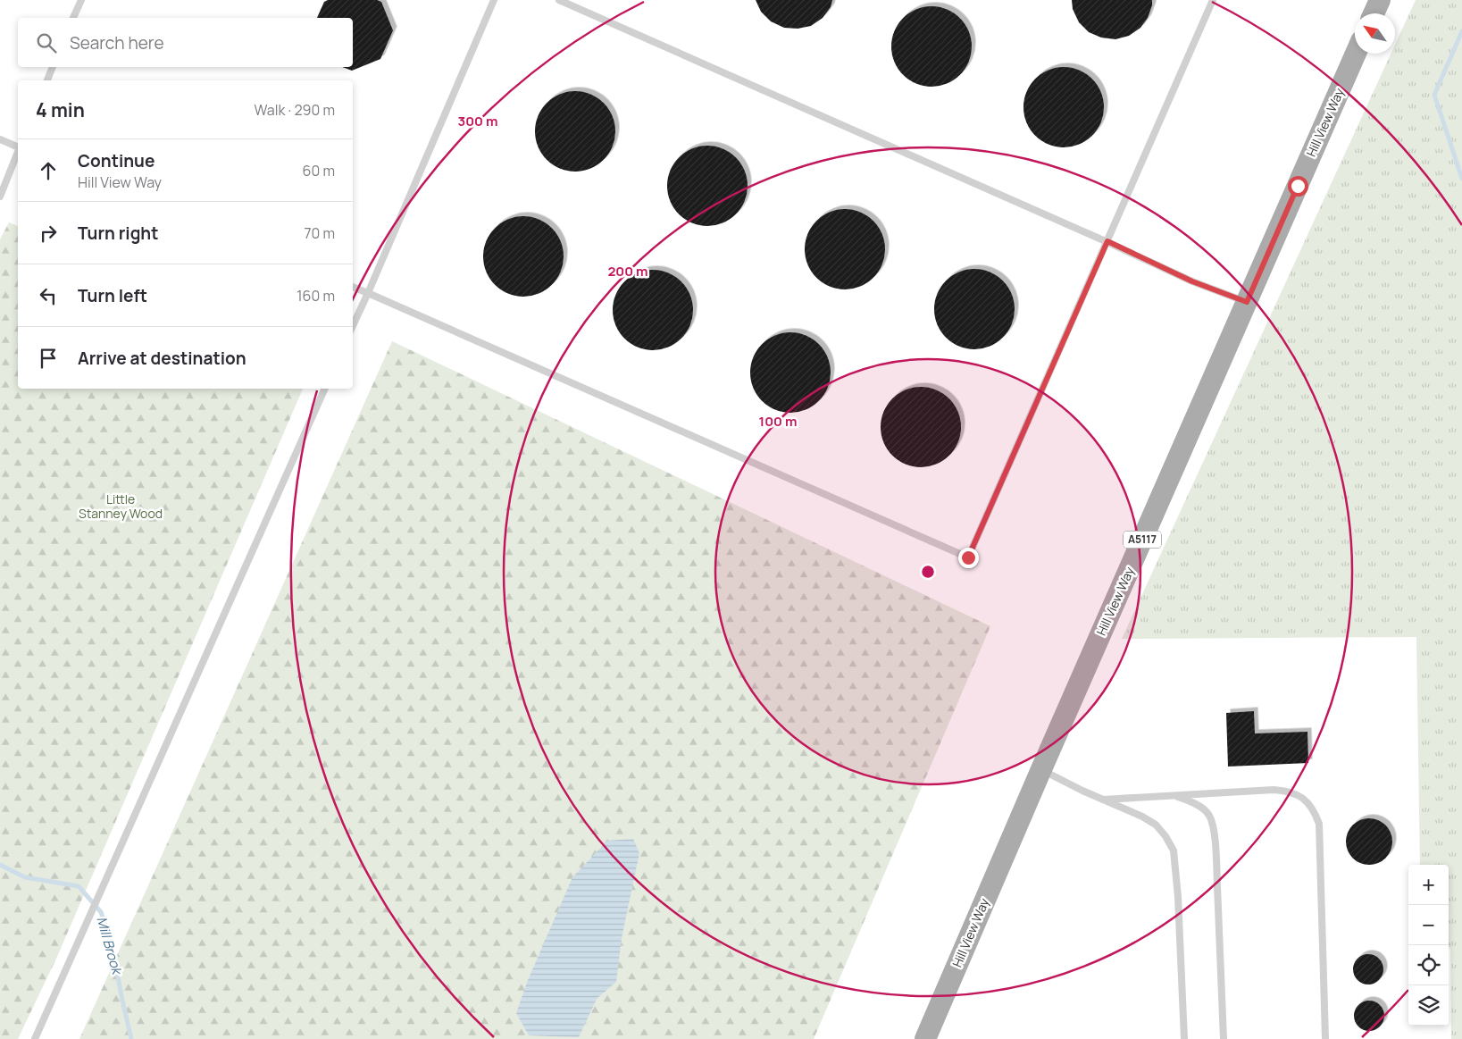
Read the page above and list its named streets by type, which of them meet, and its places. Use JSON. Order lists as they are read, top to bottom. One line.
{"streets":{"main road":["Hill View Way","A5117"]},"water":["Mill Brook"],"parks":["Little Stanney Wood"],"north":"top left","page":{"search":"Search here","heading":["4 min","Walk · 290 m"],"list":[["Continue","Hill View Way","60 m"],["Turn right","70 m"],["Turn left","160 m"],"Arrive at destination"],"map_buttons":["+","−"]},"rings":["300 m","200 m","100 m"]}
